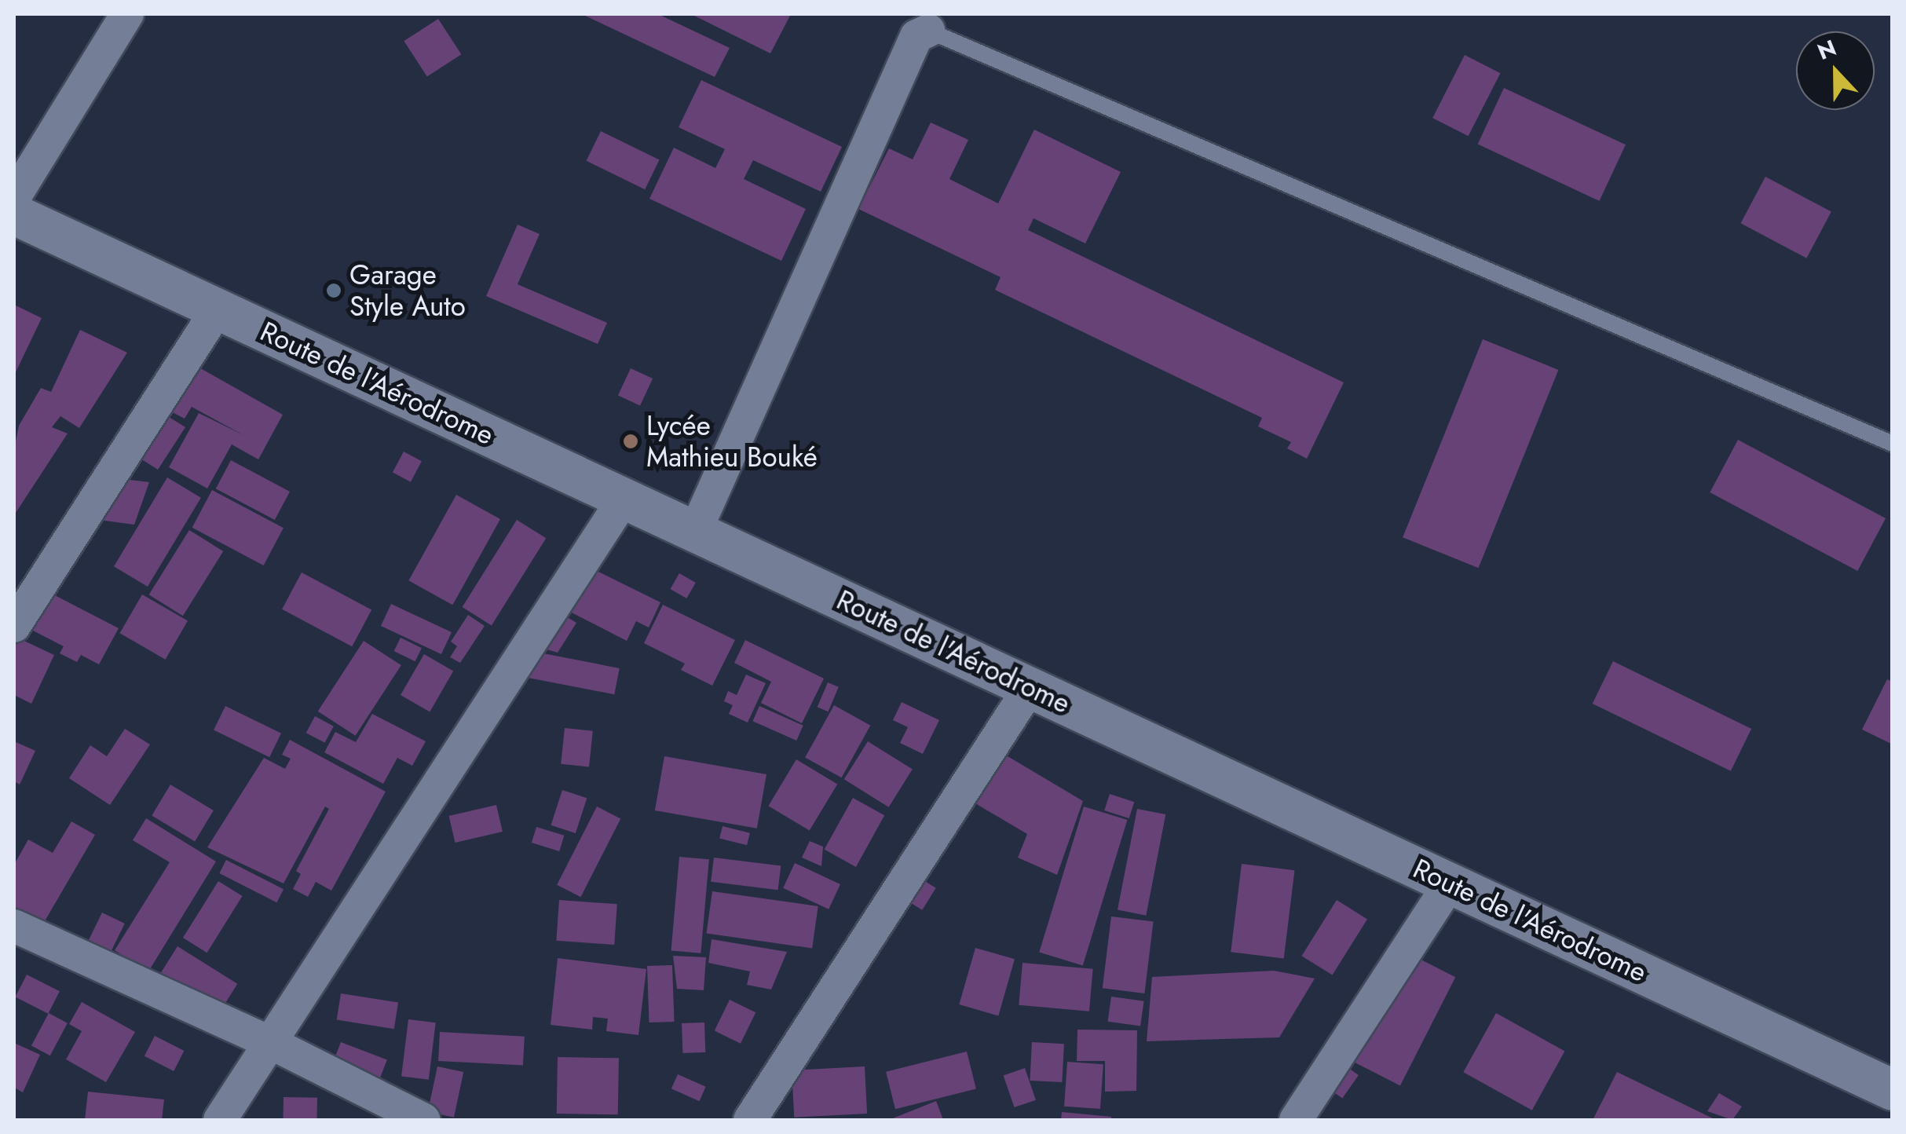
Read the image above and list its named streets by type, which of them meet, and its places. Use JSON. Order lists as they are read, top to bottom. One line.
{"streets":{"street":["Route de l'Aérodrome"]},"places":["Garage Style Auto","Lycée Mathieu Bouké"],"north":"top"}
